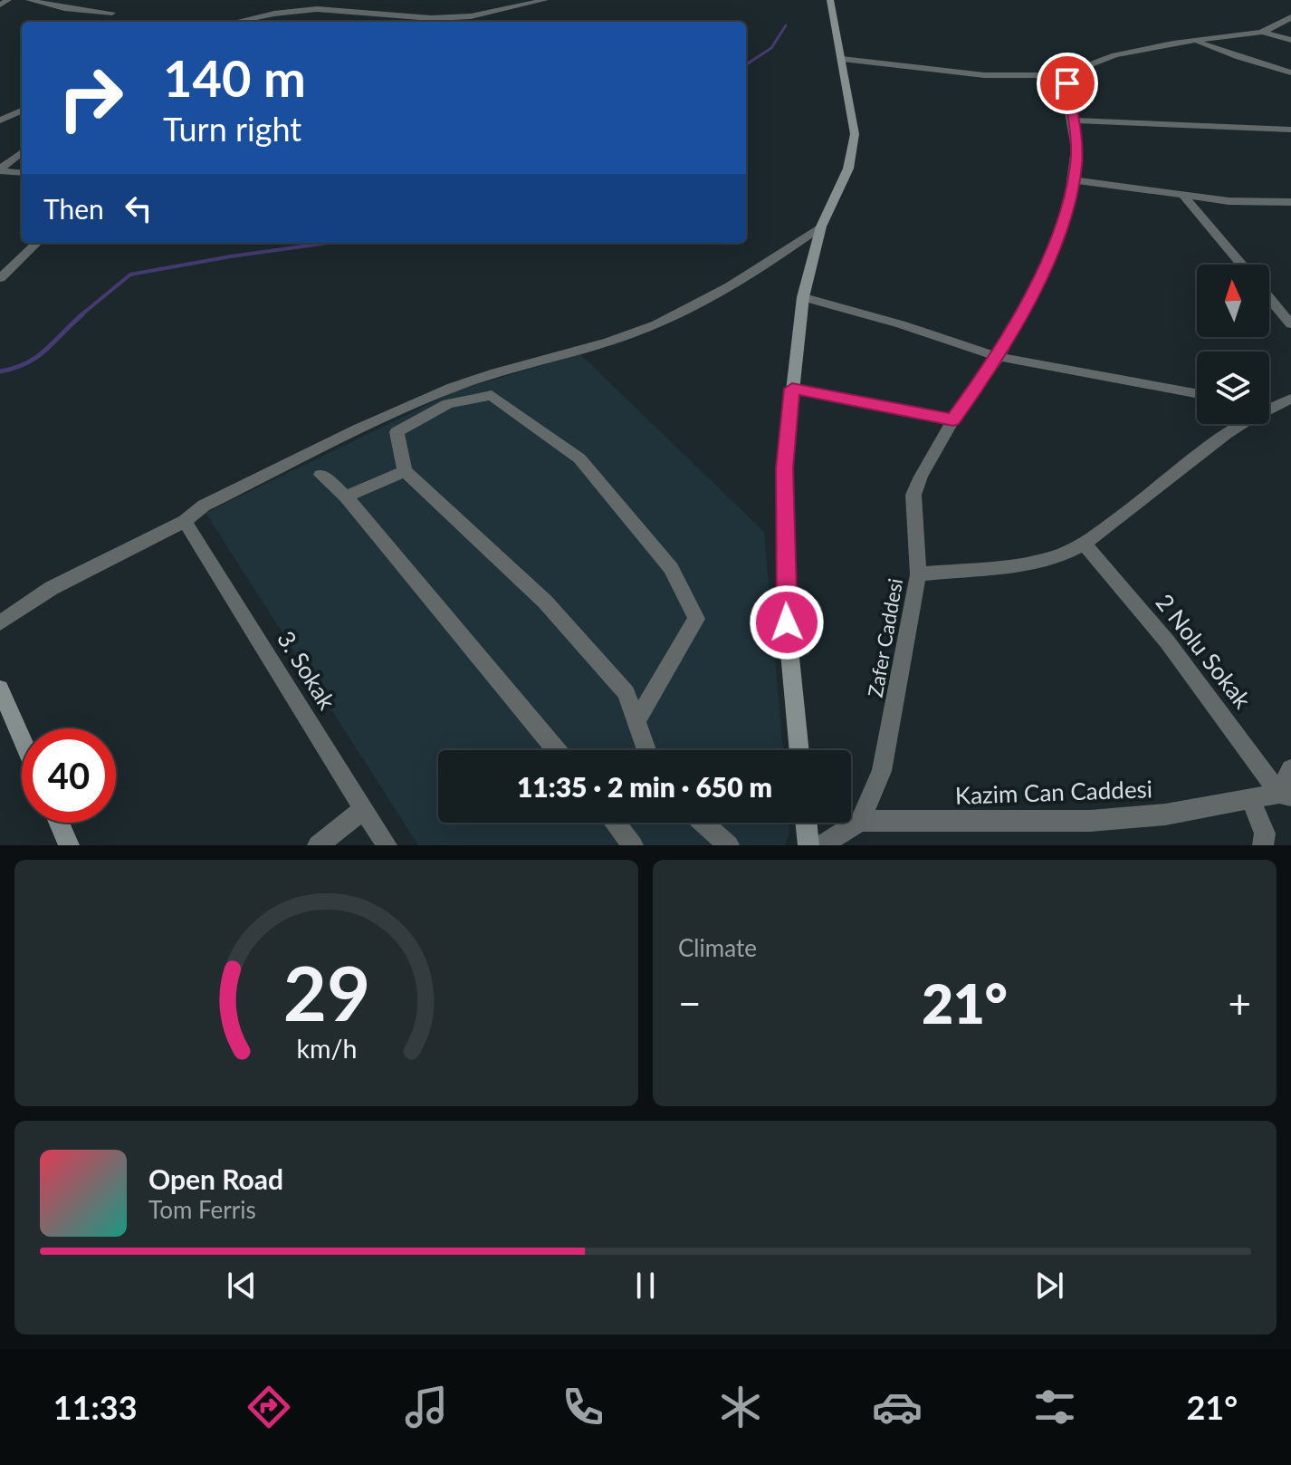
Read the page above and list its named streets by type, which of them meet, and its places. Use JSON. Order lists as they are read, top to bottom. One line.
{"streets":{"street":["Zafer Caddesi","2 Nolu Sokak","3. Sokak","Kazim Can Caddesi"]},"crossings":[["Zafer Caddesi","Kazim Can Caddesi"],["2 Nolu Sokak","Kazim Can Caddesi"]],"north":"top","page":{"turn":["140 m","Turn right"],"then":"Then","limit":"40","trip":"11:35 · 2 min · 650 m","tile":"Climate","heat":["−","21°","+"],"song":["Open Road","Tom Ferris"],"tabs":["11:33","21°"],"gauge":["29","km/h"]}}
